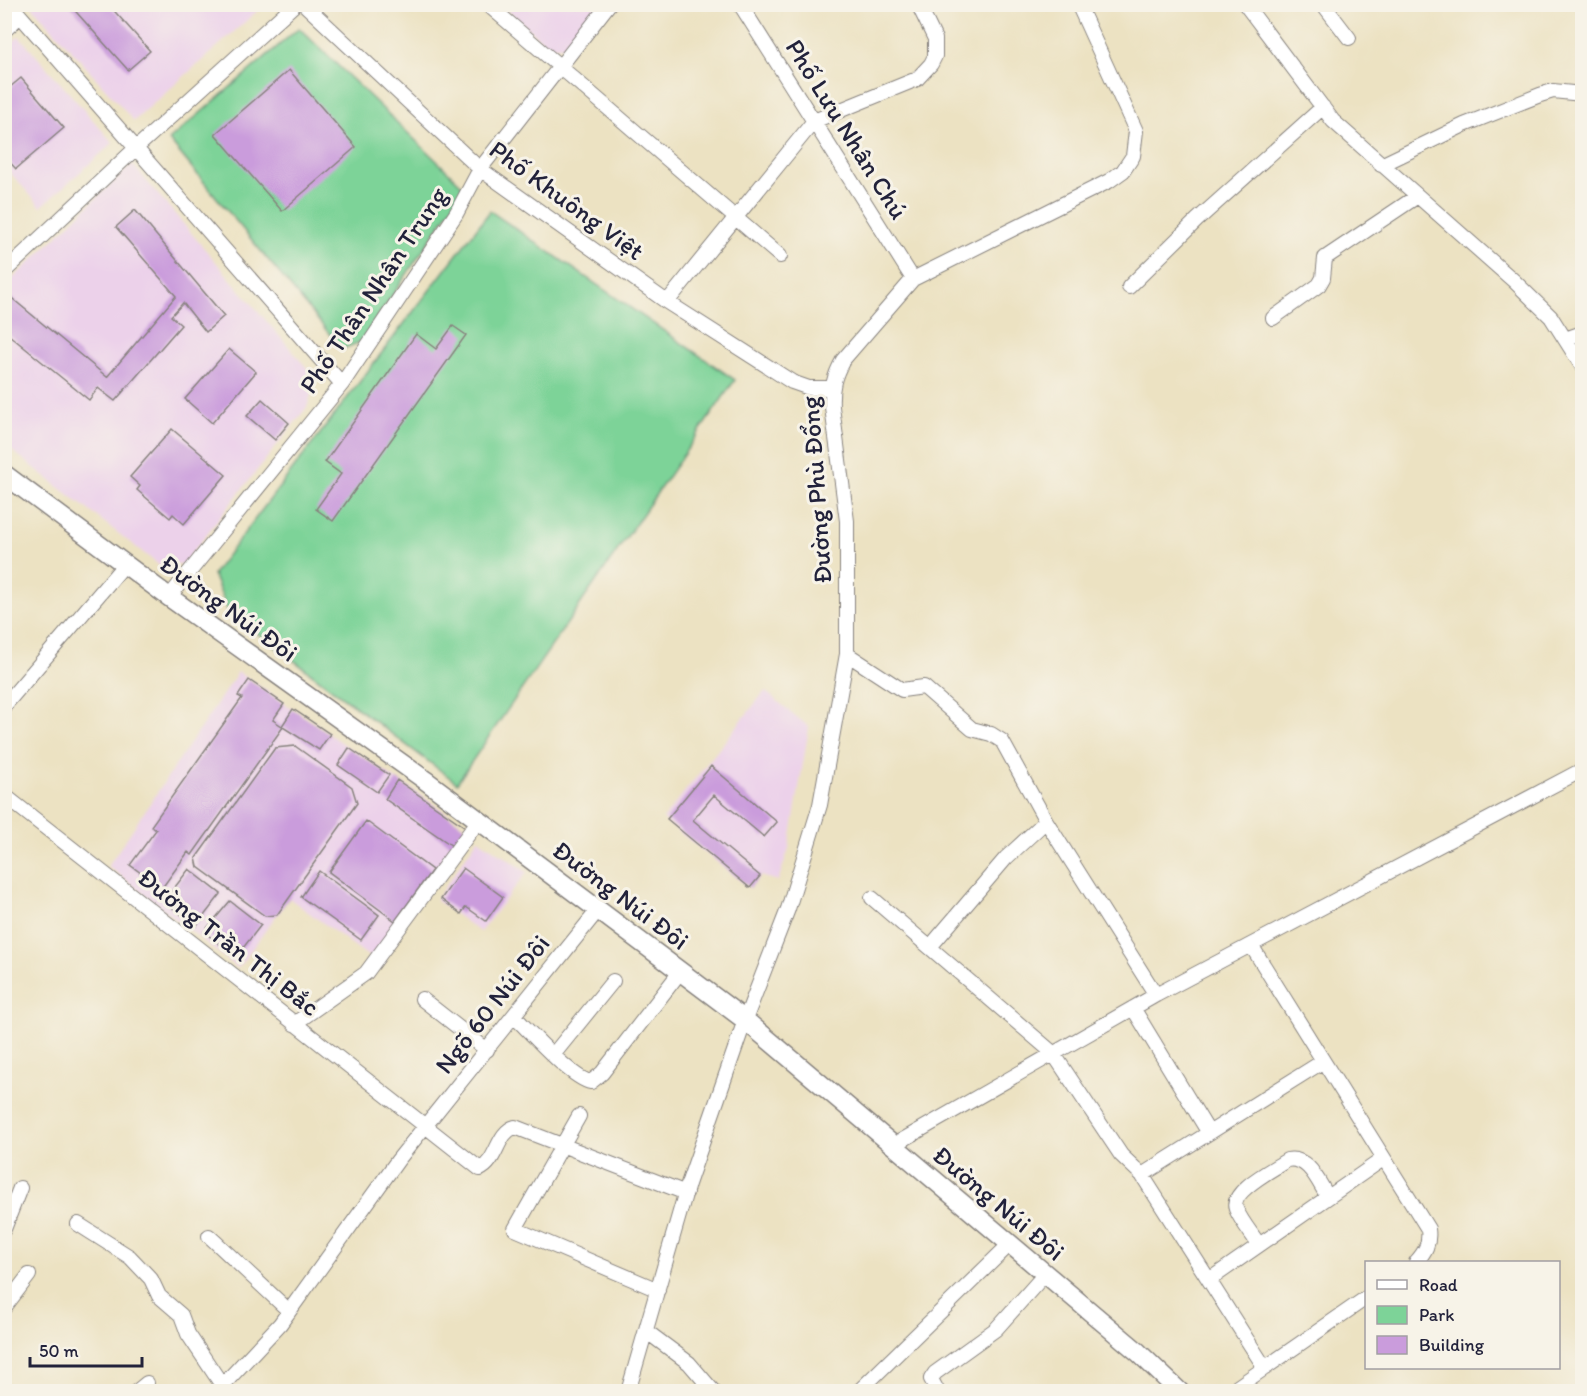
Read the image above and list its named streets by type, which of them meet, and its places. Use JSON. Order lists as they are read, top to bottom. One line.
{"streets":{"main road":["Đường Núi Đôi"],"street":["Phố Lưu Nhân Chú","Phố Khuông Việt","Phố Thân Nhân Trung","Đường Phù Đổng","Đường Trần Thị Bắc","Ngõ 60 Núi Đôi"]},"crossings":[["Phố Lưu Nhân Chú","Đường Phù Đổng"],["Phố Khuông Việt","Phố Thân Nhân Trung"],["Phố Khuông Việt","Đường Phù Đổng"],["Phố Thân Nhân Trung","Đường Núi Đôi"],["Đường Phù Đổng","Đường Núi Đôi"],["Đường Núi Đôi","Ngõ 60 Núi Đôi"],["Đường Trần Thị Bắc","Ngõ 60 Núi Đôi"]],"legend":["Road","Park","Building"],"scale_bar":"50 m"}
